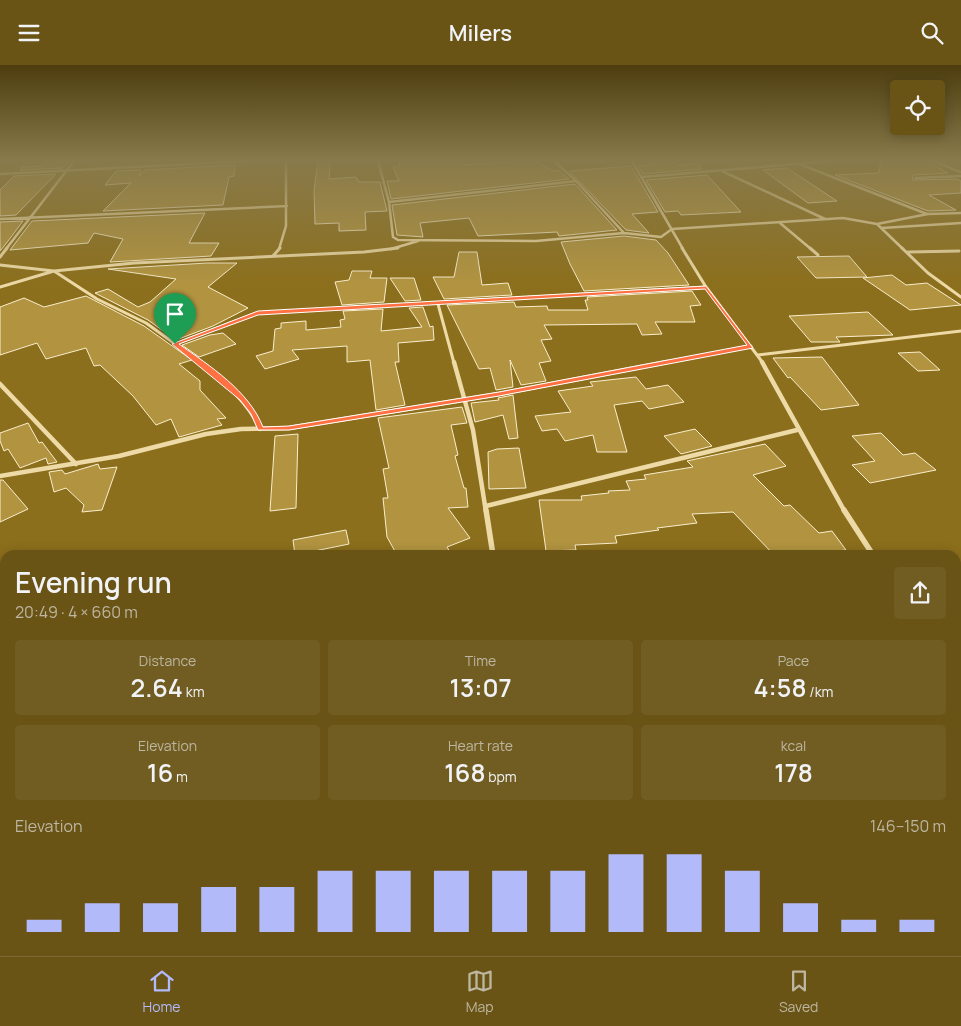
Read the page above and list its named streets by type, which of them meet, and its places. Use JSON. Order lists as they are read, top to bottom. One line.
{"page":{"header":"Milers","heading":["Evening run","20:49 · 4 × 660 m"],"stats":[["Distance","2.64 km"],["Time","13:07"],["Pace","4:58 /km"],["Elevation","16 m"],["Heart rate","168 bpm"],["kcal","178"]],"chart":["Elevation","146–150 m"],"tabs":["Home","Map","Saved"]}}
